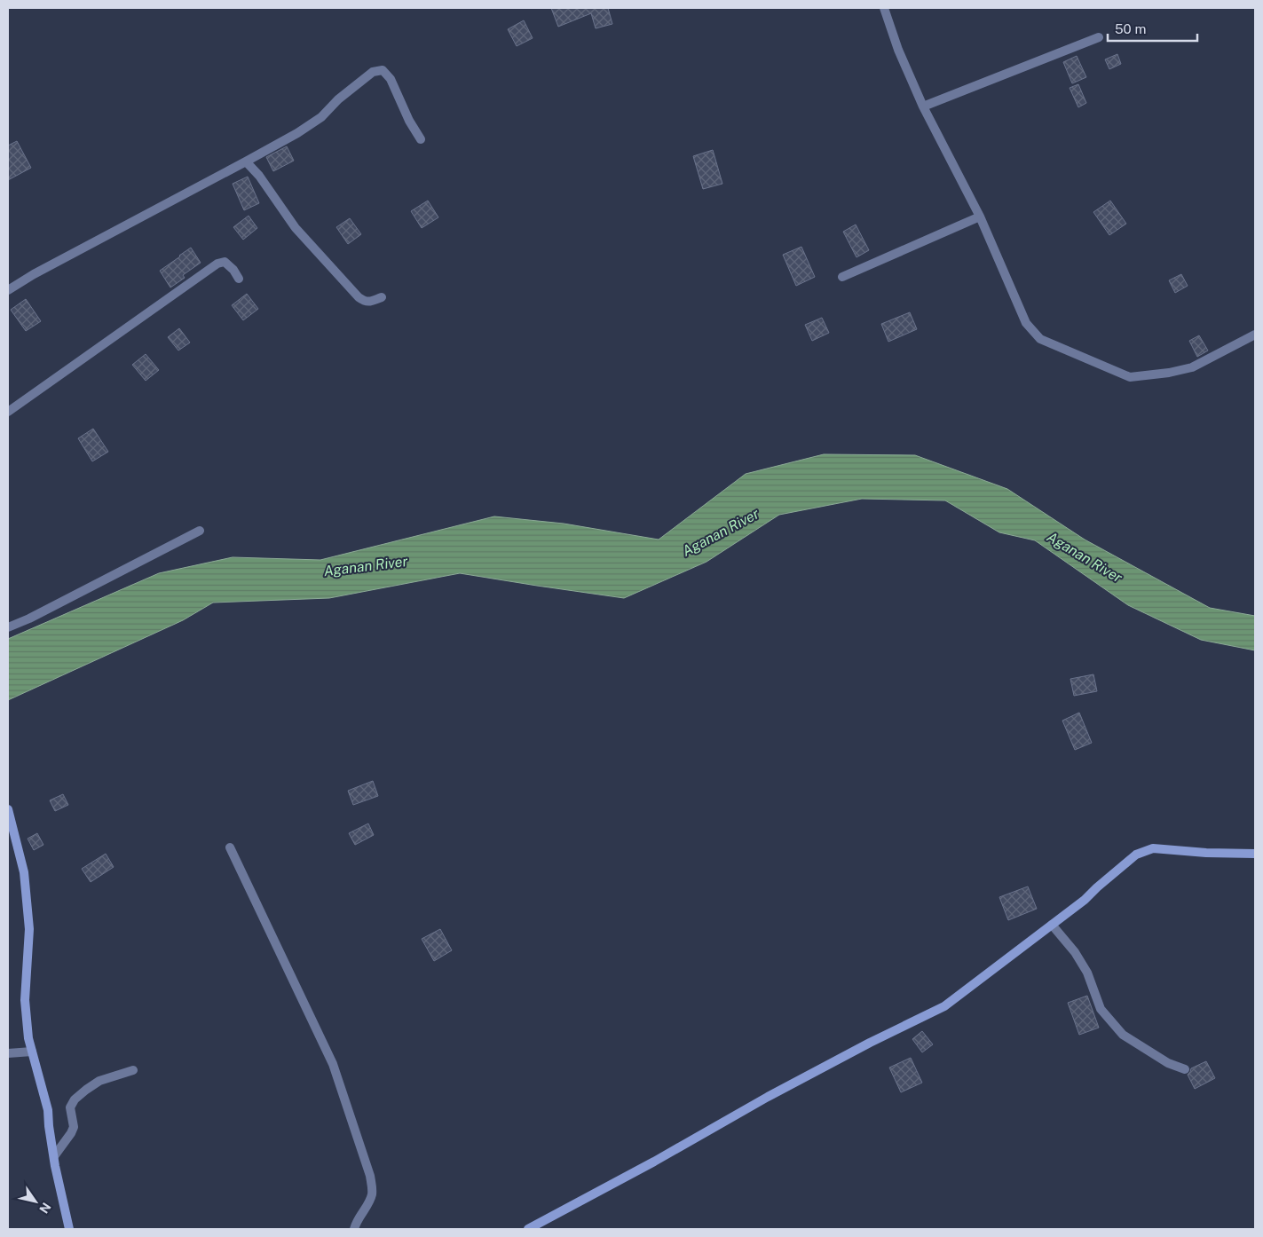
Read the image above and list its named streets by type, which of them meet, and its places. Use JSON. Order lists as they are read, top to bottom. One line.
{"water":["Aganan River"],"scale_bar":"50 m","north":"bottom right"}
